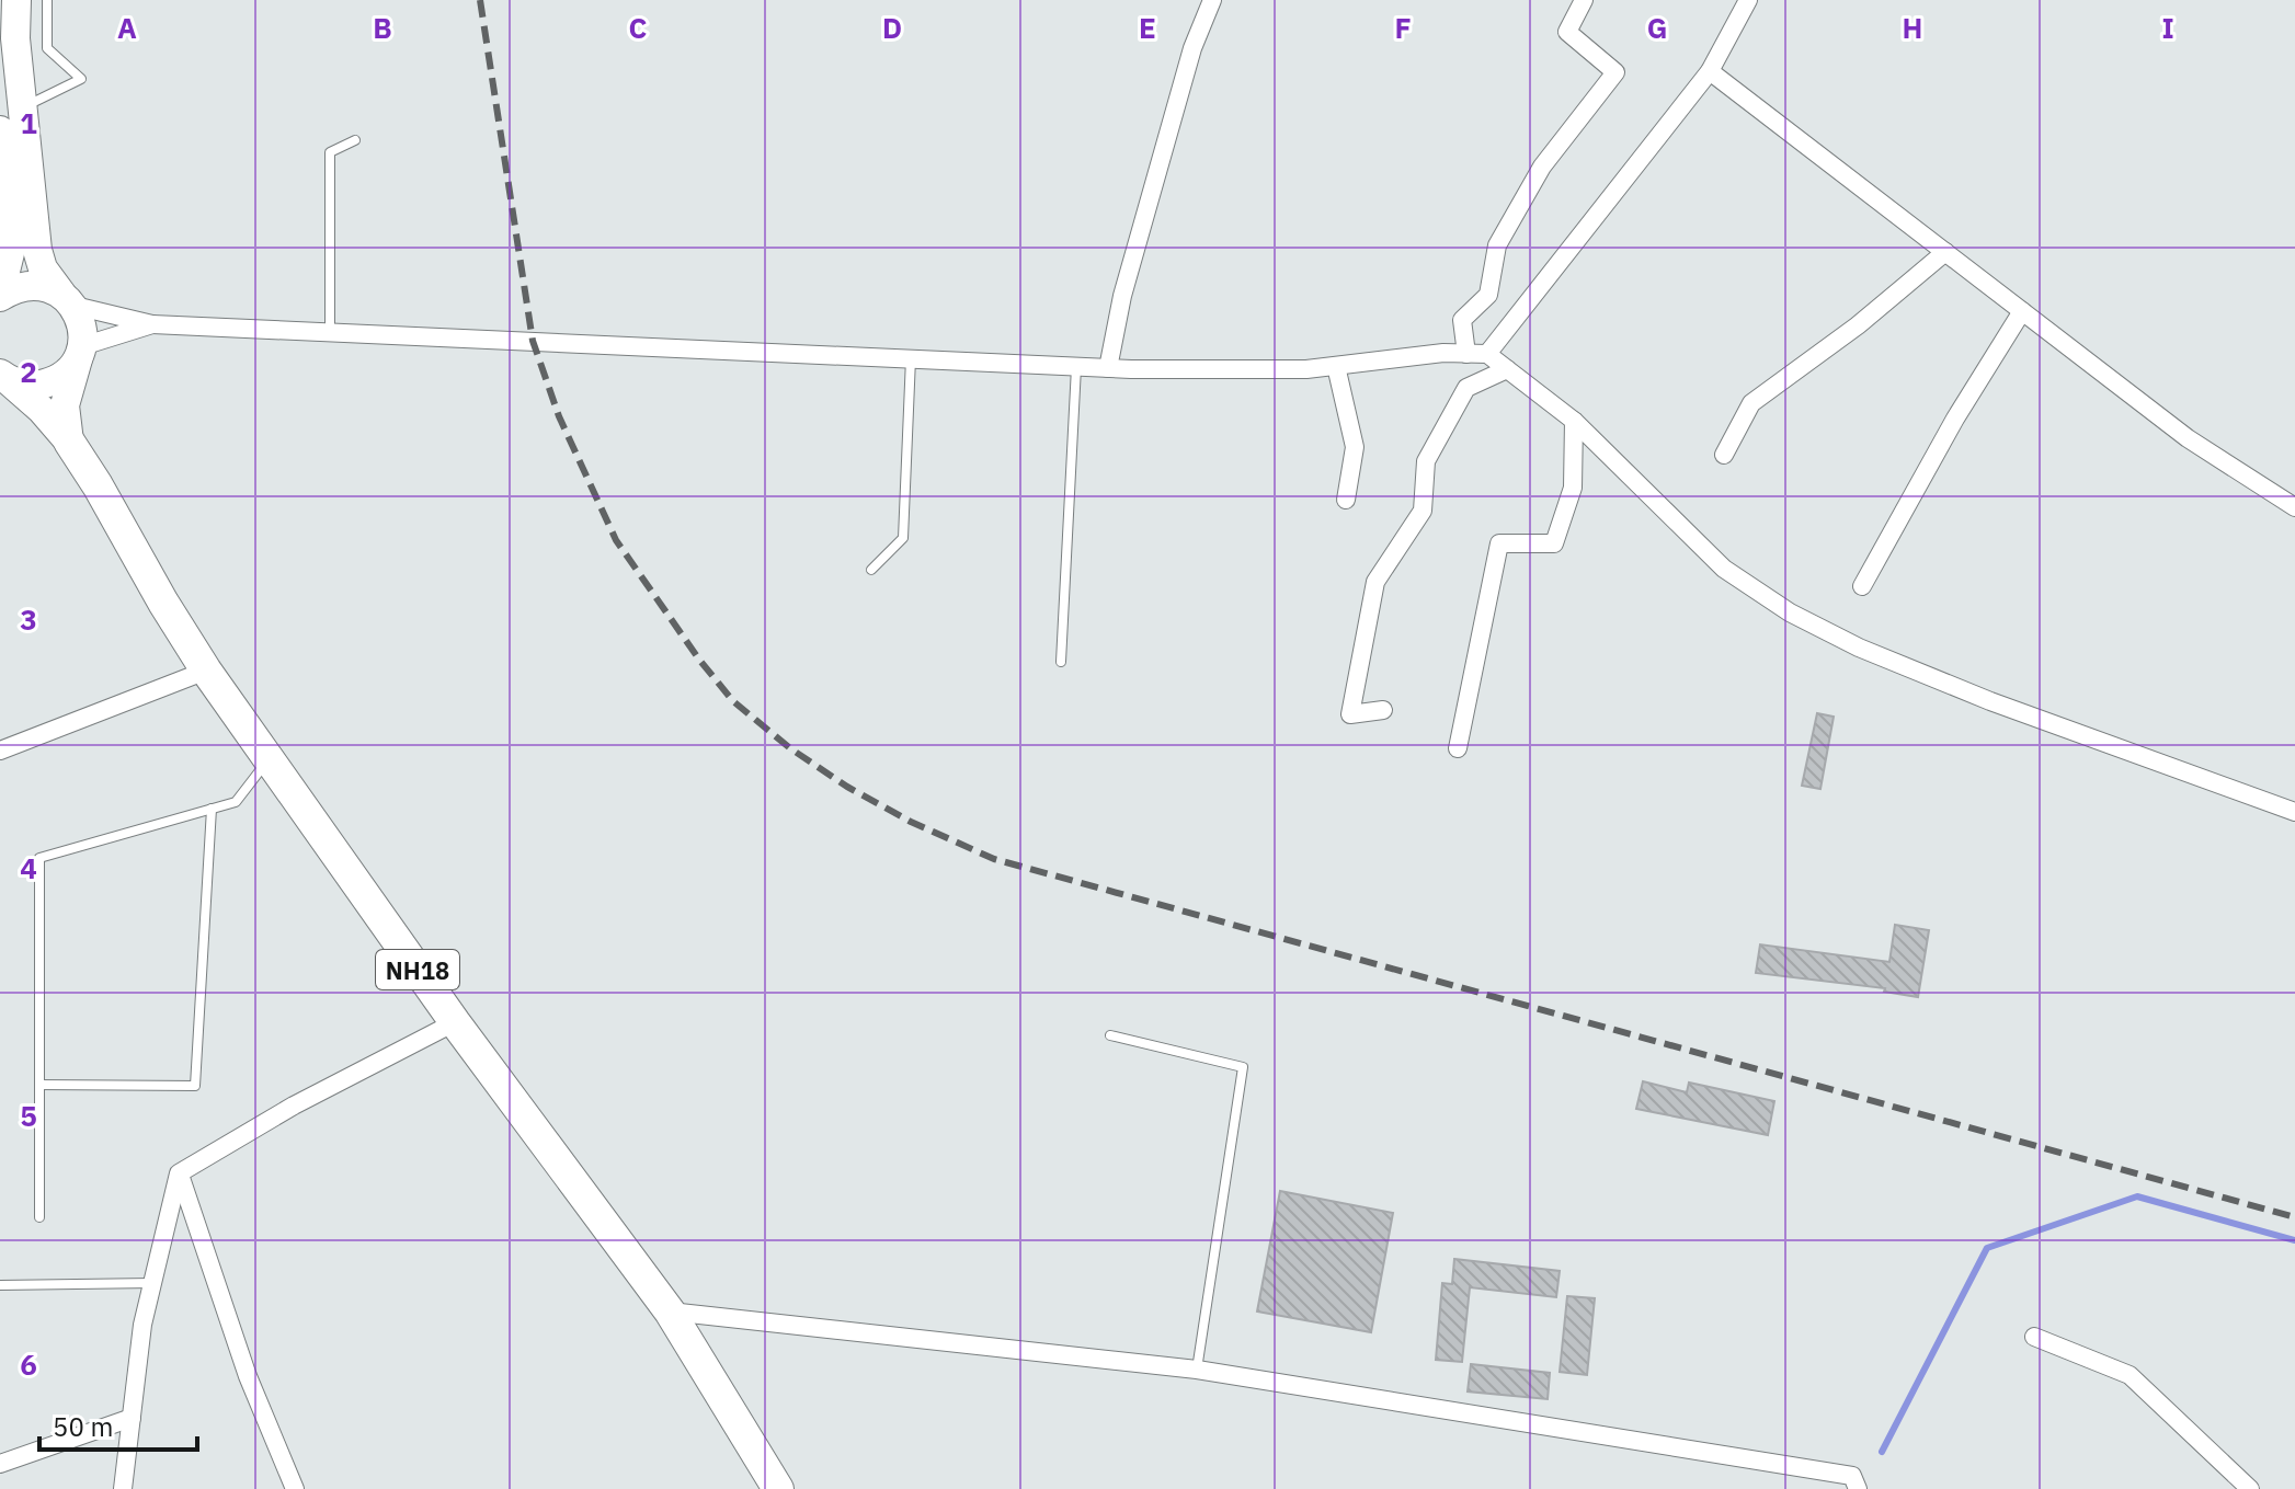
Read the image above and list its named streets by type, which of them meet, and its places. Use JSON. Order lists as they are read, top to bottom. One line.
{"streets":{"highway":["NH18"]},"scale_bar":"50 m","grid":{"columns":["A","B","C","D","E","F","G","H","I"],"rows":["1","2","3","4","5","6"]}}
